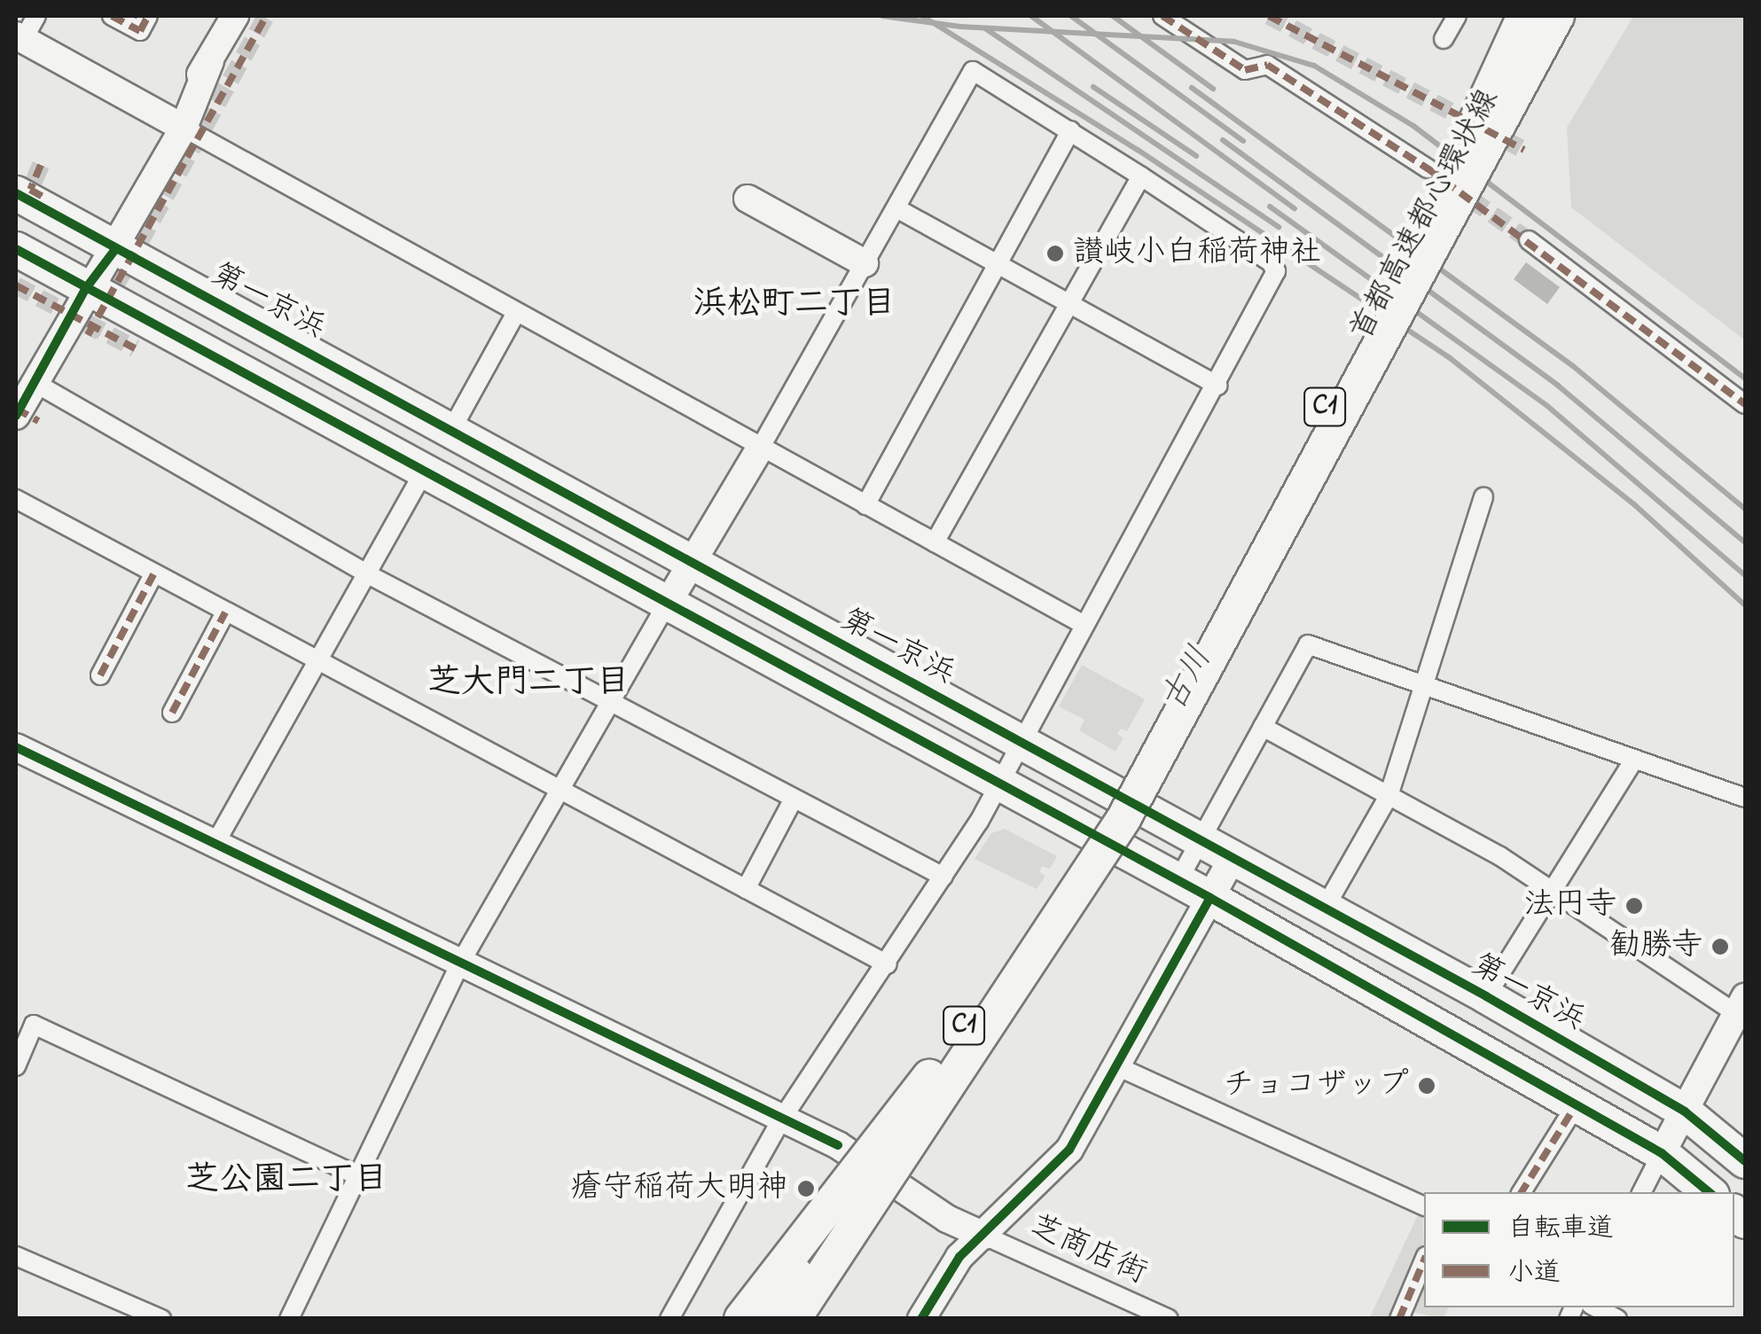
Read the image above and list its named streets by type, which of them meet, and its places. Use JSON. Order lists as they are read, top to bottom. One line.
{"streets":{"highway":["首都高速都心環状線","第一京浜","C1"],"street":["芝商店街"]},"crossings":[["首都高速都心環状線","C1"]],"districts":["浜松町二丁目","芝大門二丁目","芝公園二丁目"],"water":["古川"],"places":["讃岐小白稲荷神社","法円寺","勧勝寺","チョコザップ","瘡守稲荷大明神"],"legend":["自転車道","小道"]}
